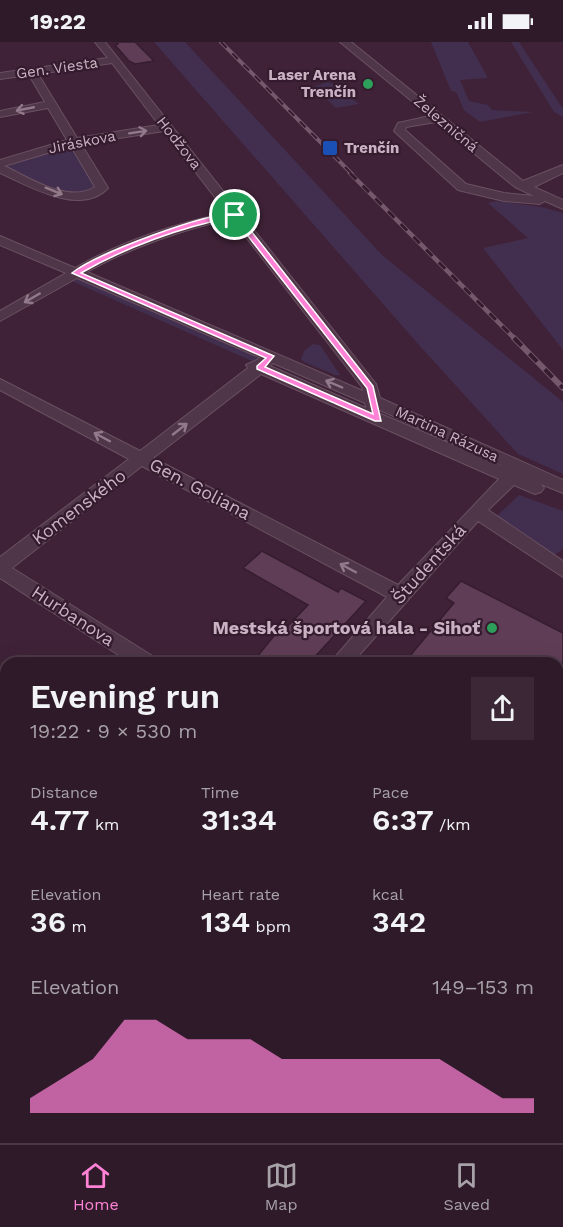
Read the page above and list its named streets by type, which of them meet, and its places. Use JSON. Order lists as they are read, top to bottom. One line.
{"streets":{"street":["Gen. Viesta","Železničná","Jiráskova","Hodžova","Martina Rázusa","Gen. Goliana","Komenského","Študentská","Hurbanova"]},"crossings":[["Gen. Viesta","Hodžova"],["Jiráskova","Hodžova"],["Hodžova","Martina Rázusa"],["Martina Rázusa","Komenského"],["Martina Rázusa","Študentská"],["Gen. Goliana","Komenského"],["Gen. Goliana","Študentská"],["Komenského","Hurbanova"]],"one_way":["Gen. Goliana","Komenského"],"places":{"other":["Laser Arena Trenčín","Mestská športová hala - Sihoť"],"transit":["Trenčín"]},"page":{"status":"19:22","heading":["Evening run","19:22 · 9 × 530 m"],"stats":[["Distance","4.77 km"],["Time","31:34"],["Pace","6:37 /km"],["Elevation","36 m"],["Heart rate","134 bpm"],["kcal","342"]],"chart":["Elevation","149–153 m"],"tabs":["Home","Map","Saved"]}}
